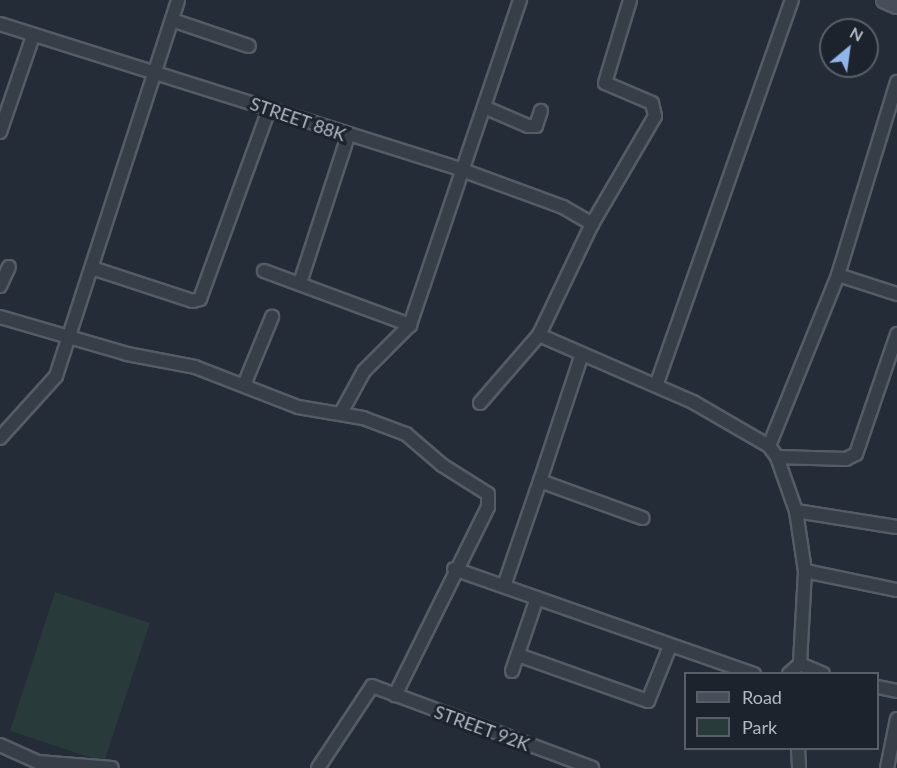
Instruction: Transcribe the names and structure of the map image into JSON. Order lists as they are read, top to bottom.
{
  "streets": {
    "street": ["STREET 88K", "STREET 92K"]
  },
  "legend": ["Road", "Park"],
  "north": "top right"
}
